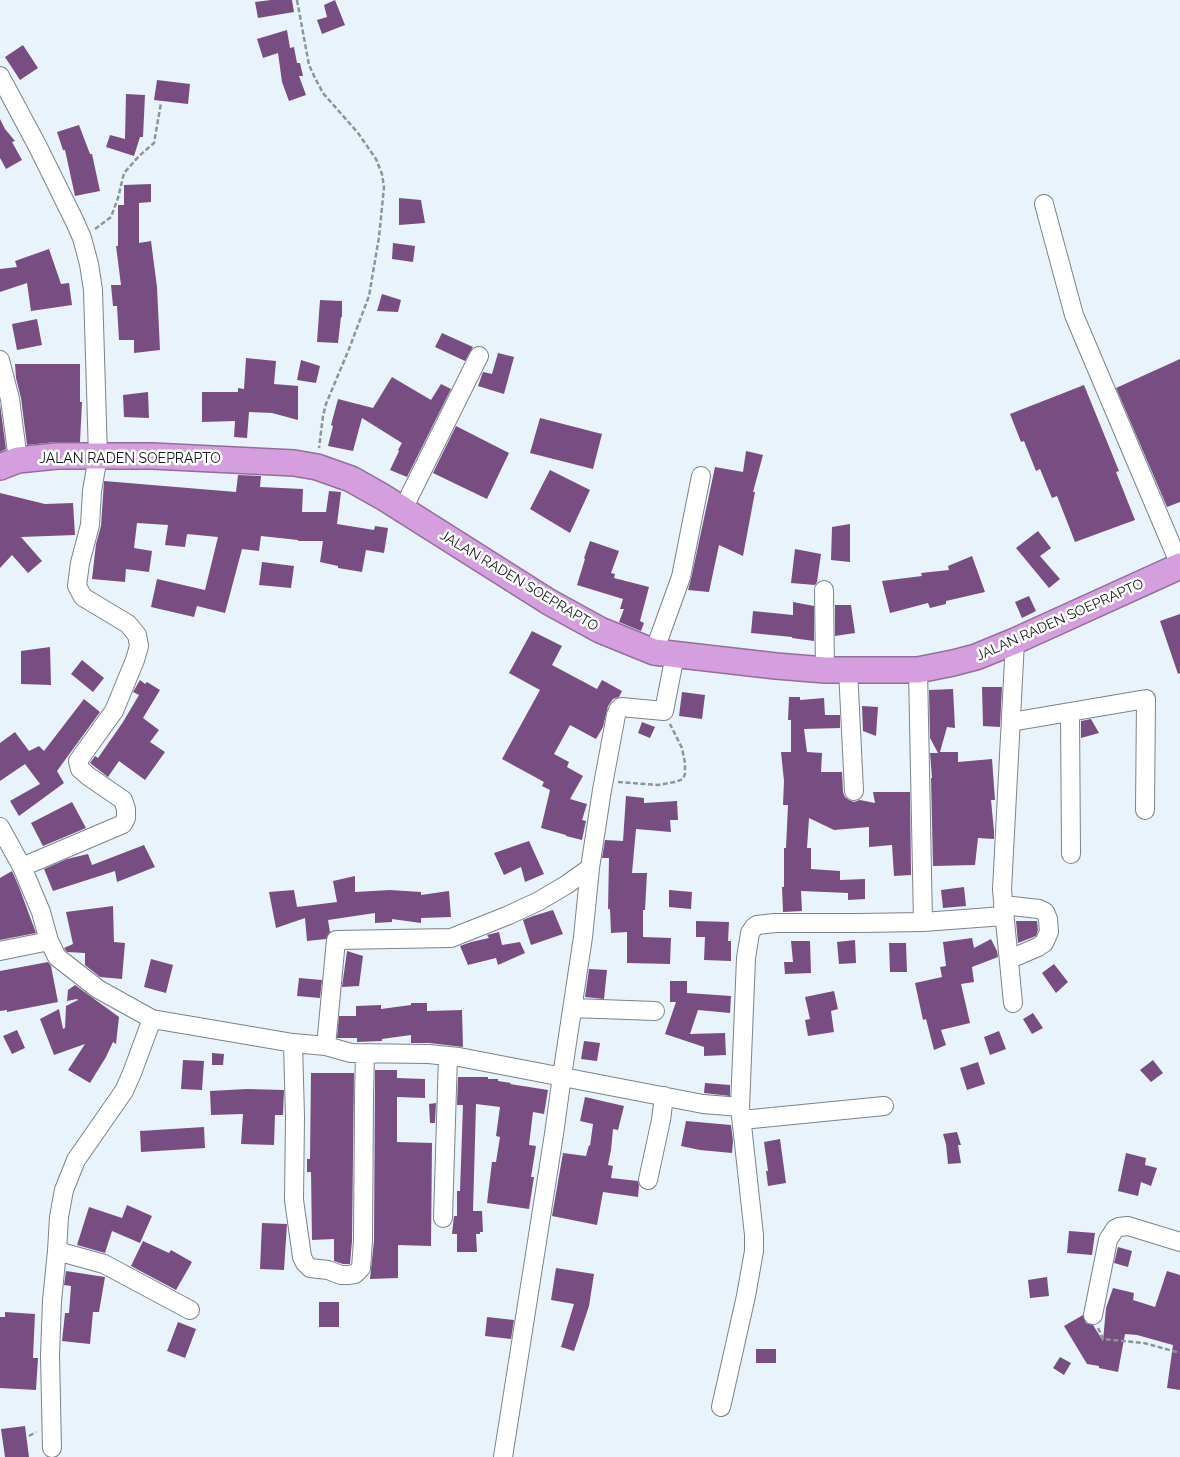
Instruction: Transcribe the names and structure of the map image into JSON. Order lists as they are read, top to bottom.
{
  "streets": {
    "highway": ["JALAN RADEN SOEPRAPTO"]
  }
}
